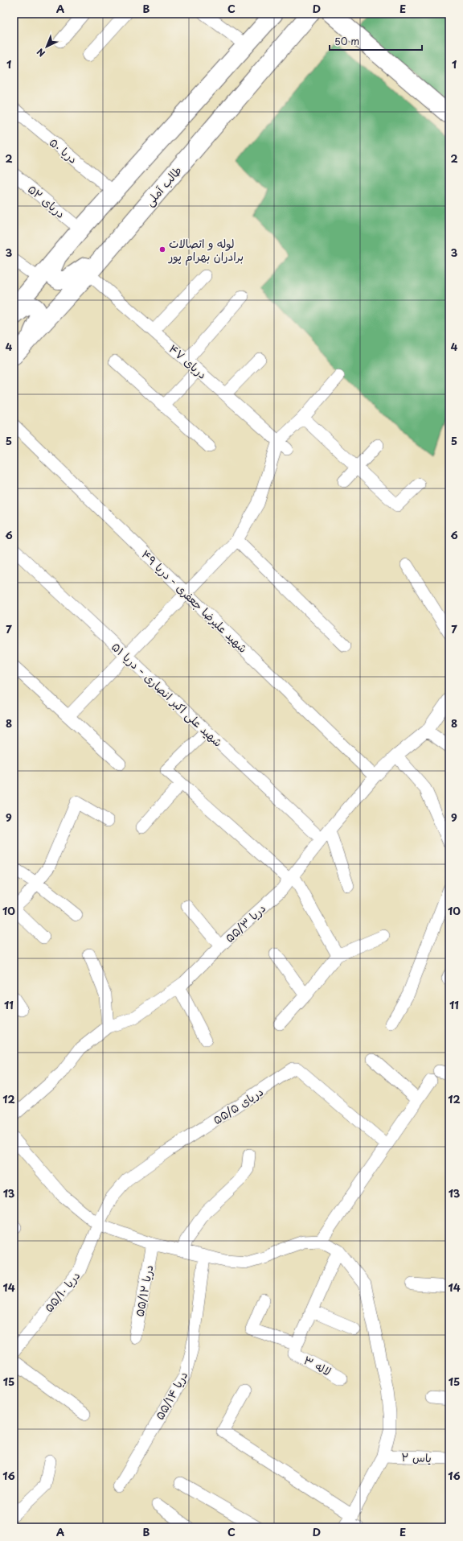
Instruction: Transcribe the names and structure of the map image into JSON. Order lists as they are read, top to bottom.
{
  "streets": {
    "main road": ["طالب آملی"],
    "street": [
      "دریا ۵۰",
      "دریای ۵۲",
      "دریای ۴۷",
      "شهید علیرضا جعفری - دریا ۴۹",
      "شهید علی اکبر انصاری - دریا ۵۱",
      "دریا ۵۵/۳",
      "دریای ۵۵/۵",
      "دریا ۵۵/۱۲",
      "دریا ۵۵/۱۰",
      "لاله ۳",
      "دریا ۵۵/۱۴",
      "یاس ۲"
    ]
  },
  "crossings": [
    ["طالب آملی", "دریای ۴۷"],
    ["شهید علیرضا جعفری - دریا ۴۹", "دریا ۵۵/۳"],
    ["شهید علی اکبر انصاری - دریا ۵۱", "دریا ۵۵/۳"],
    ["دریای ۵۵/۵", "دریا ۵۵/۱۰"]
  ],
  "places": ["لوله و اتصالات برادران بهرام پور"],
  "scale_bar": "50 m",
  "north": "bottom left",
  "grid": {
    "columns": [
      "A",
      "B",
      "C",
      "D",
      "E"
    ],
    "rows": [
      "1",
      "2",
      "3",
      "4",
      "5",
      "6",
      "7",
      "8",
      "9",
      "10",
      "11",
      "12",
      "13",
      "14",
      "15",
      "16"
    ]
  }
}
